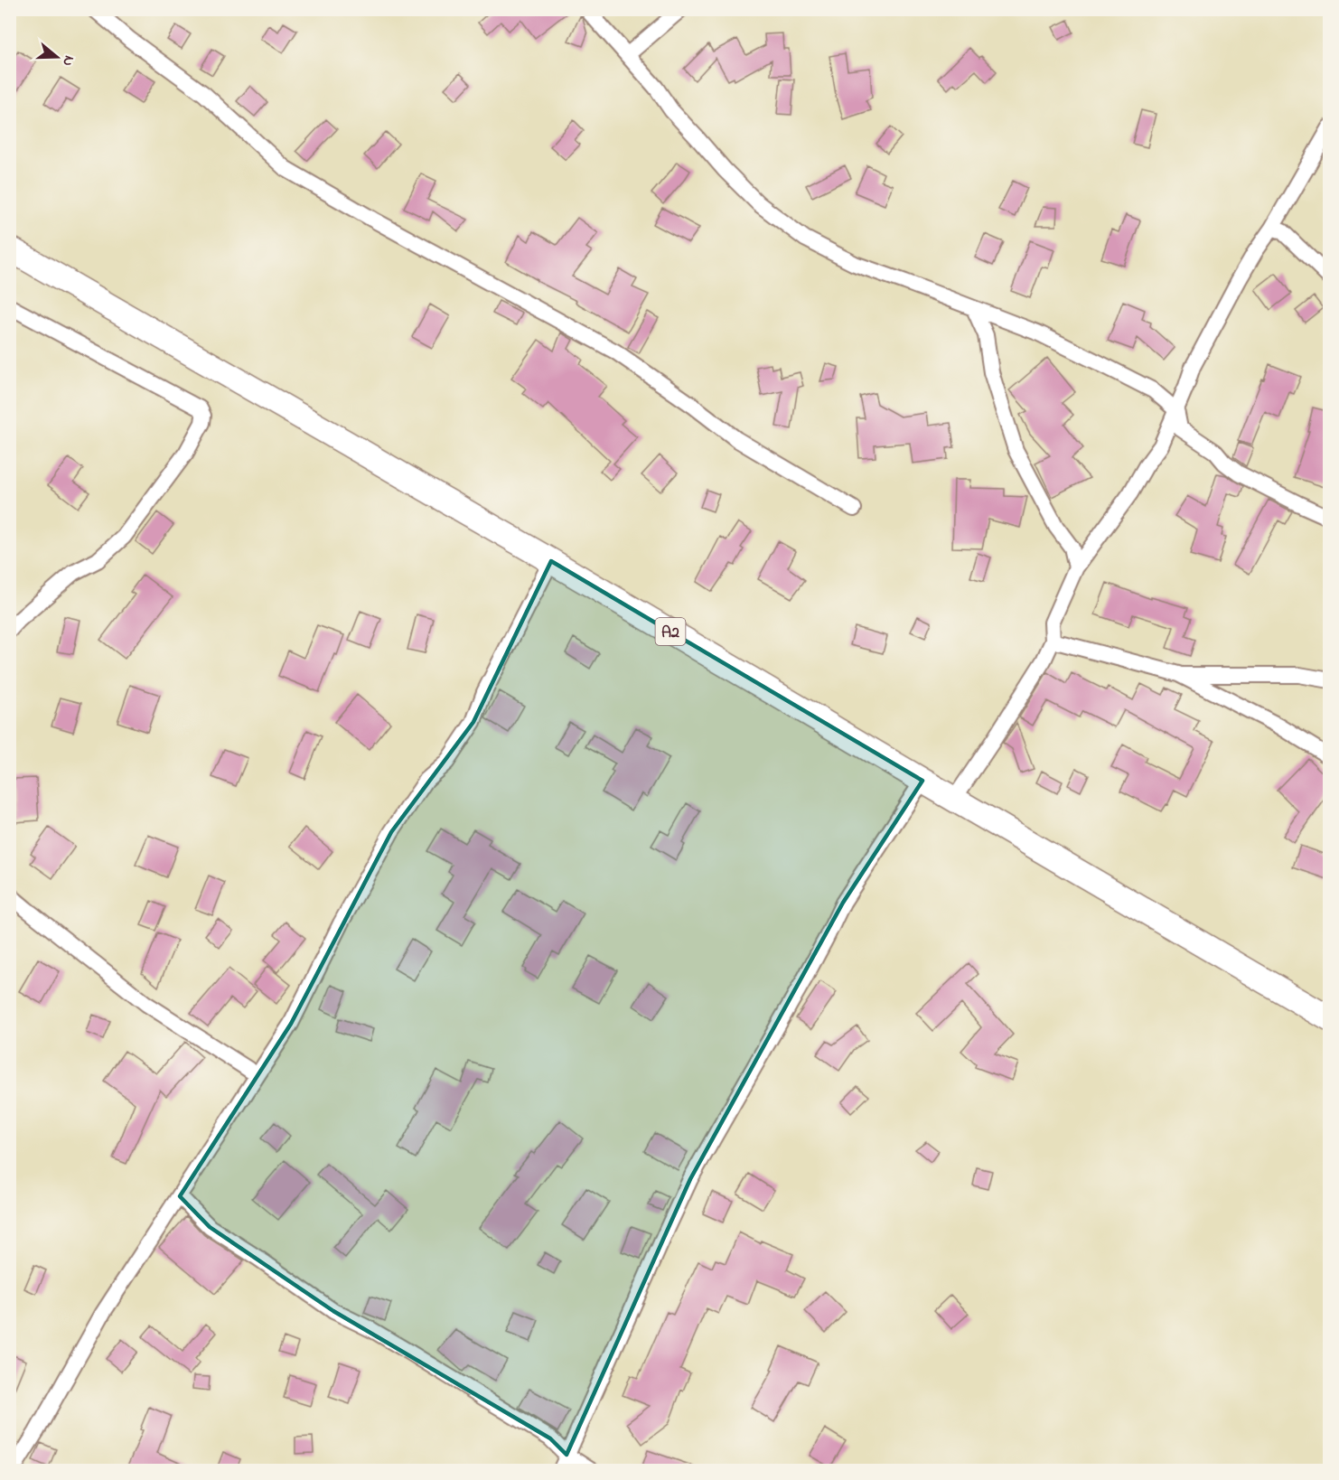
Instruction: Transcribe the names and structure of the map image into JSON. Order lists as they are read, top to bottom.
{
  "streets": {
    "highway": ["A2"]
  },
  "north": "right"
}
